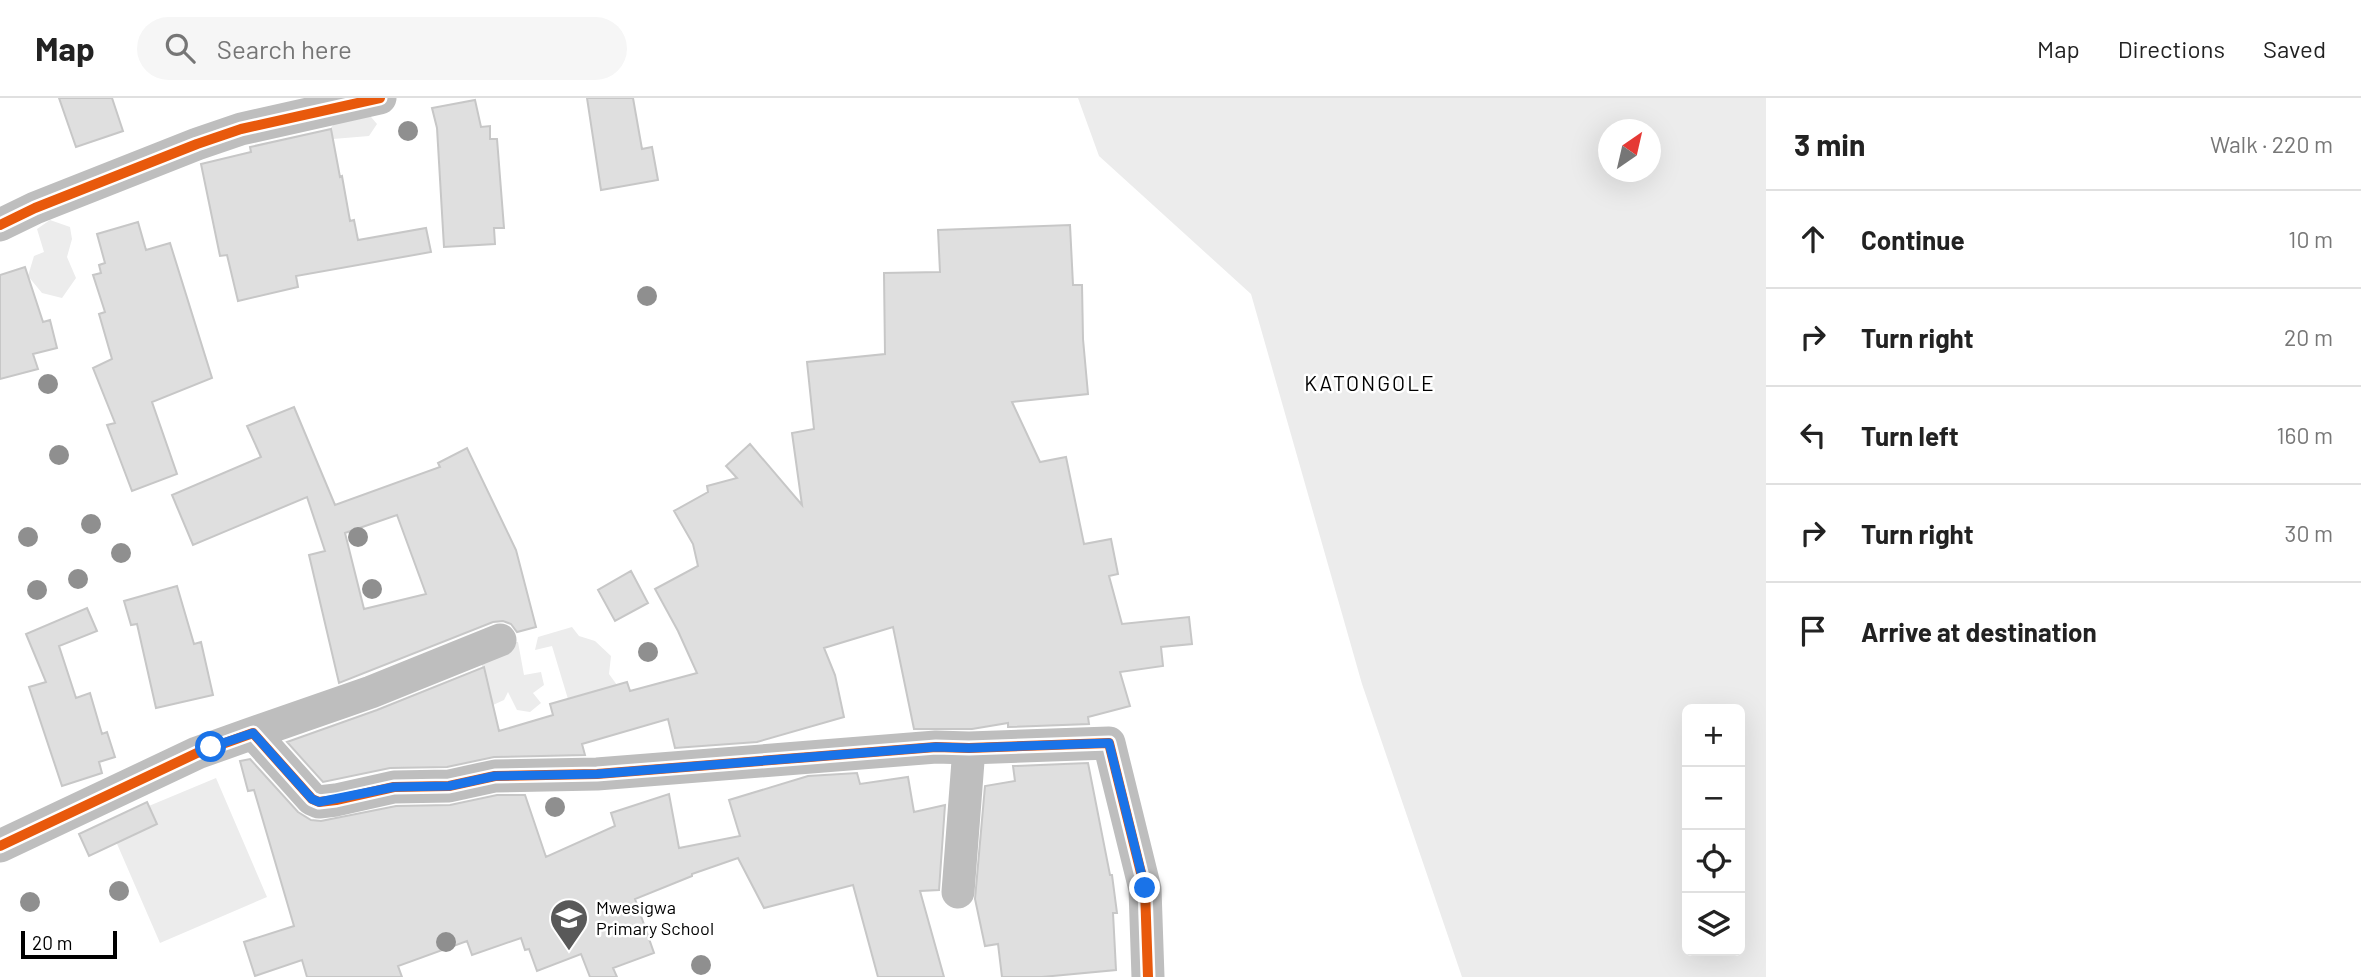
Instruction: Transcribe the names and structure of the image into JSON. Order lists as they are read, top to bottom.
{
  "districts": ["KATONGOLE"],
  "places": {
    "school or university": ["Mwesigwa Primary School"]
  },
  "scale_bar": "20 m",
  "north": "top right",
  "page": {
    "header": "Map",
    "search": "Search here",
    "nav": ["Map", "Directions", "Saved"],
    "heading": ["3 min", "Walk · 220 m"],
    "list": [
      ["Continue", "10 m"],
      ["Turn right", "20 m"],
      ["Turn left", "160 m"],
      ["Turn right", "30 m"],
      "Arrive at destination"
    ],
    "map_buttons": ["+", "−"],
    "scale": "20 m"
  }
}
